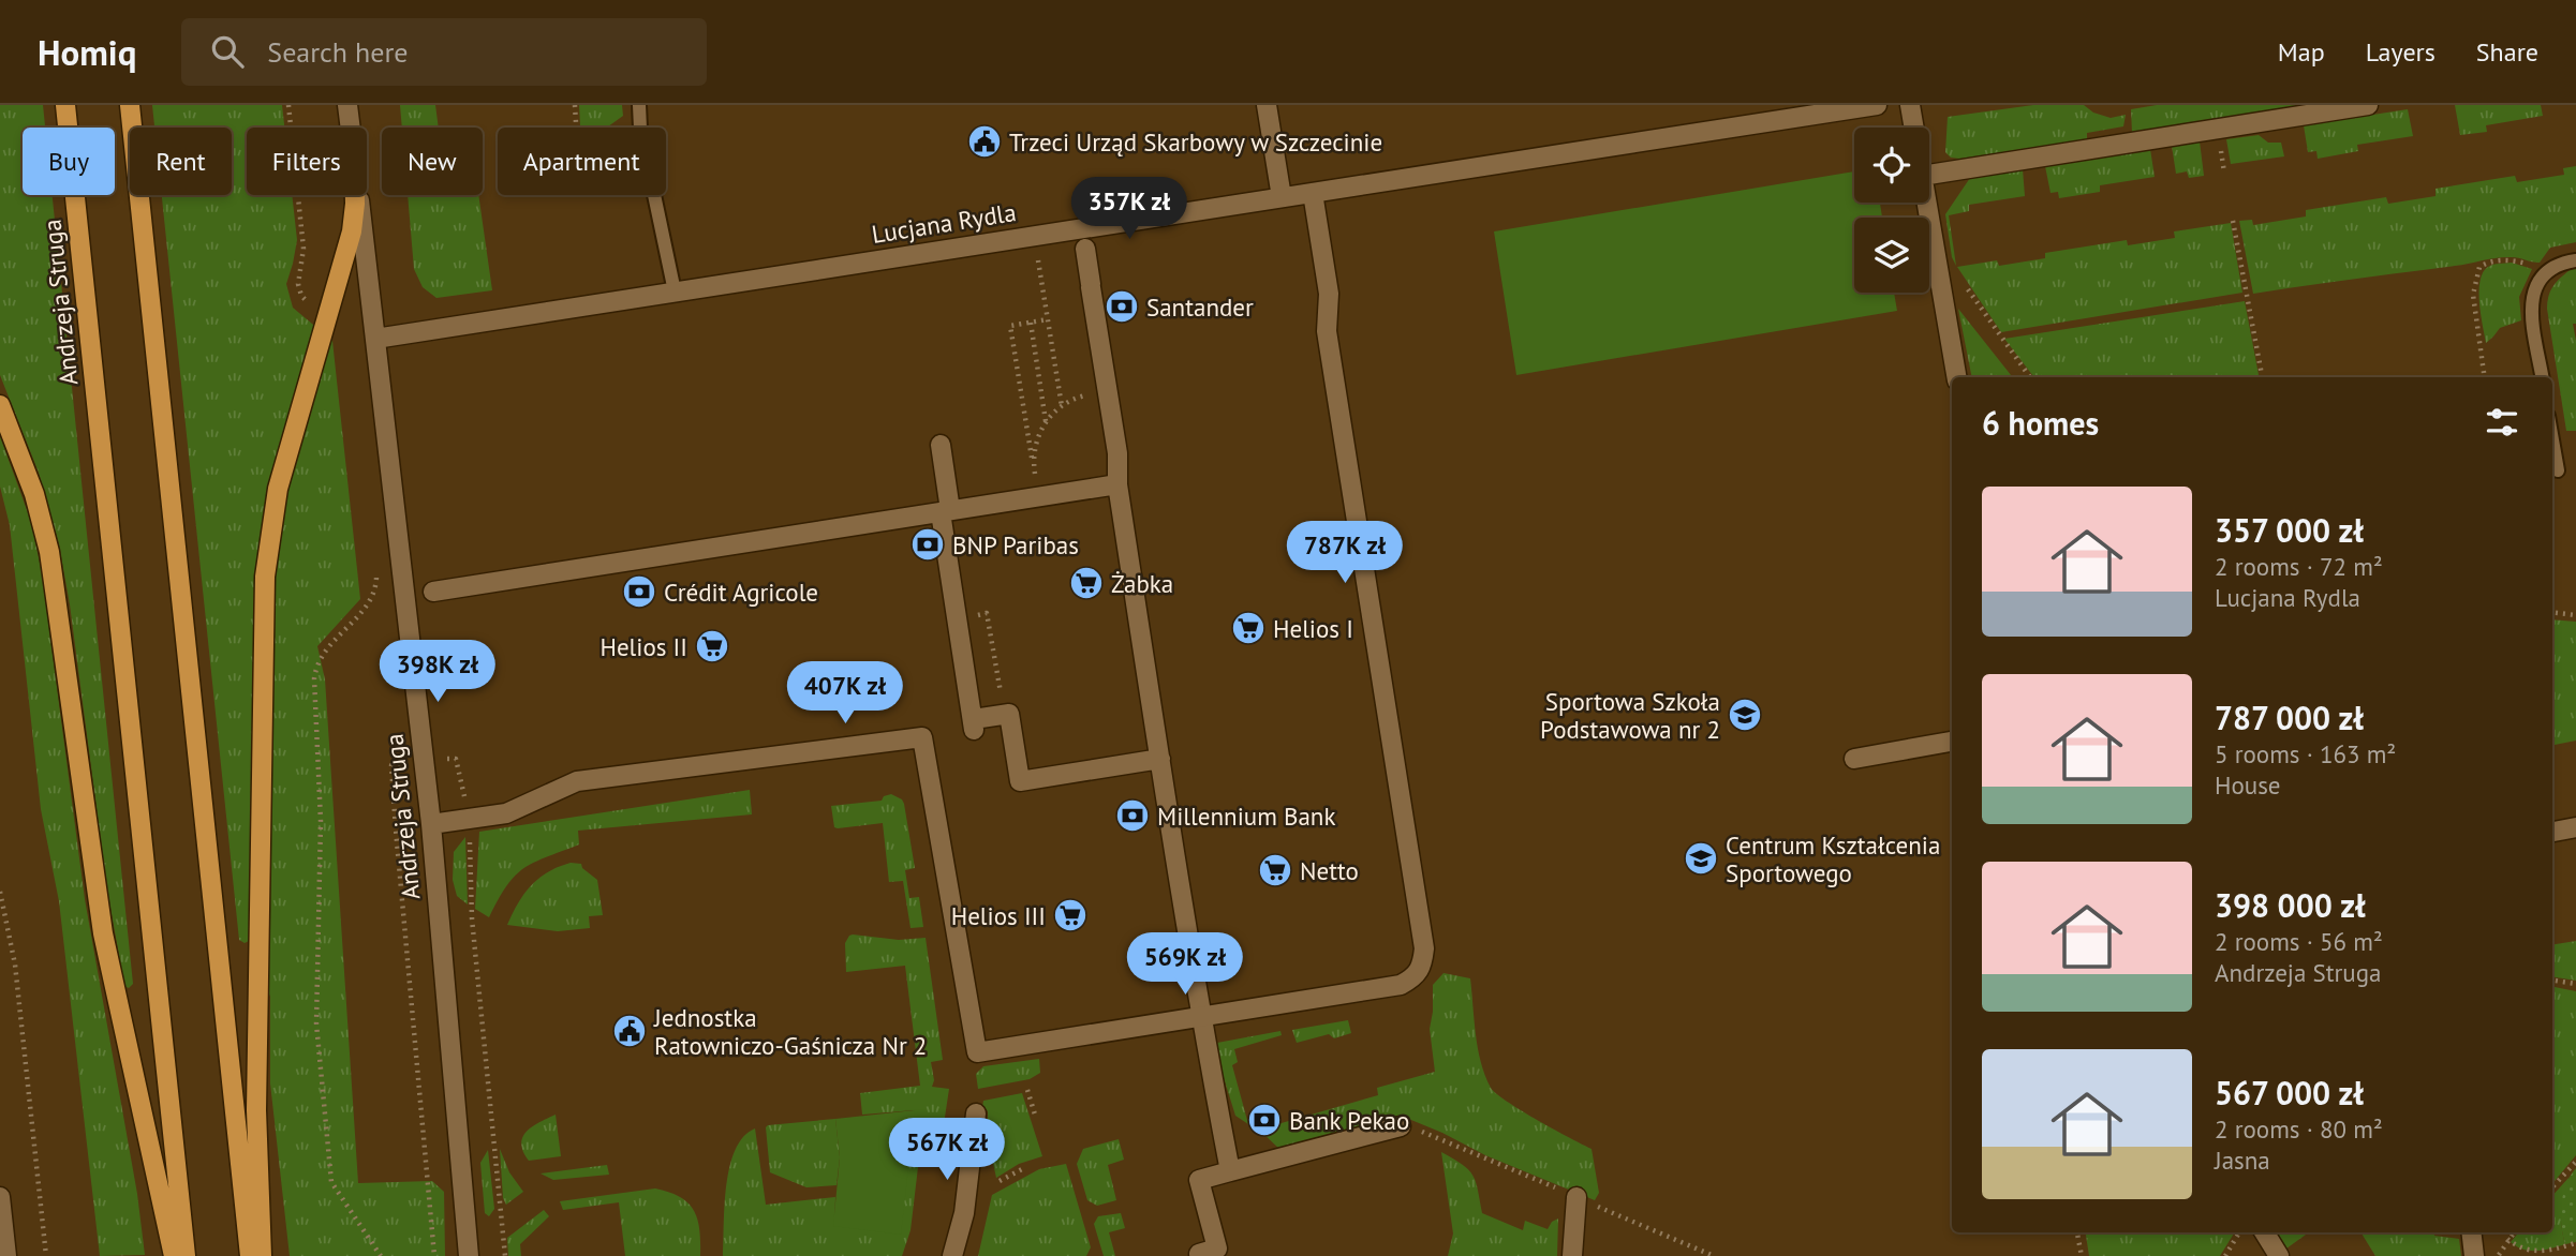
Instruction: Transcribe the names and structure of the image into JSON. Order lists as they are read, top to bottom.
{
  "streets": {
    "main road": ["Andrzeja Struga"],
    "street": ["Lucjana Rydla"]
  },
  "crossings": [
    ["Lucjana Rydla", "Andrzeja Struga"]
  ],
  "places": {
    "public building": ["Trzeci Urząd Skarbowy w Szczecinie", "Jednostka Ratowniczo-Gaśnicza Nr 2"],
    "bank": [
      "Santander",
      "BNP Paribas",
      "Crédit Agricole",
      "Millennium Bank",
      "Bank Pekao"
    ],
    "supermarket": [
      "Żabka",
      "Helios I",
      "Helios II",
      "Netto",
      "Helios III"
    ],
    "school or university": ["Sportowa Szkoła Podstawowa nr 2", "Centrum Kształcenia Sportowego"]
  },
  "page": {
    "header": "Homiq",
    "search": "Search here",
    "nav": ["Map", "Layers", "Share"],
    "chip": [
      "Buy",
      "Rent",
      "Filters",
      "New",
      "Apartment"
    ],
    "price": [
      "357K zł",
      "787K zł",
      "398K zł",
      "407K zł",
      "569K zł",
      "567K zł"
    ],
    "heading": "6 homes",
    "list": [
      {
        "name": "357 000 zł",
        "note": "2 rooms · 72 m² · Lucjana Rydla"
      },
      {
        "name": "787 000 zł",
        "note": "5 rooms · 163 m² · House"
      },
      {
        "name": "398 000 zł",
        "note": "2 rooms · 56 m² · Andrzeja Struga"
      },
      {
        "name": "567 000 zł",
        "note": "2 rooms · 80 m² · Jasna"
      }
    ]
  }
}
